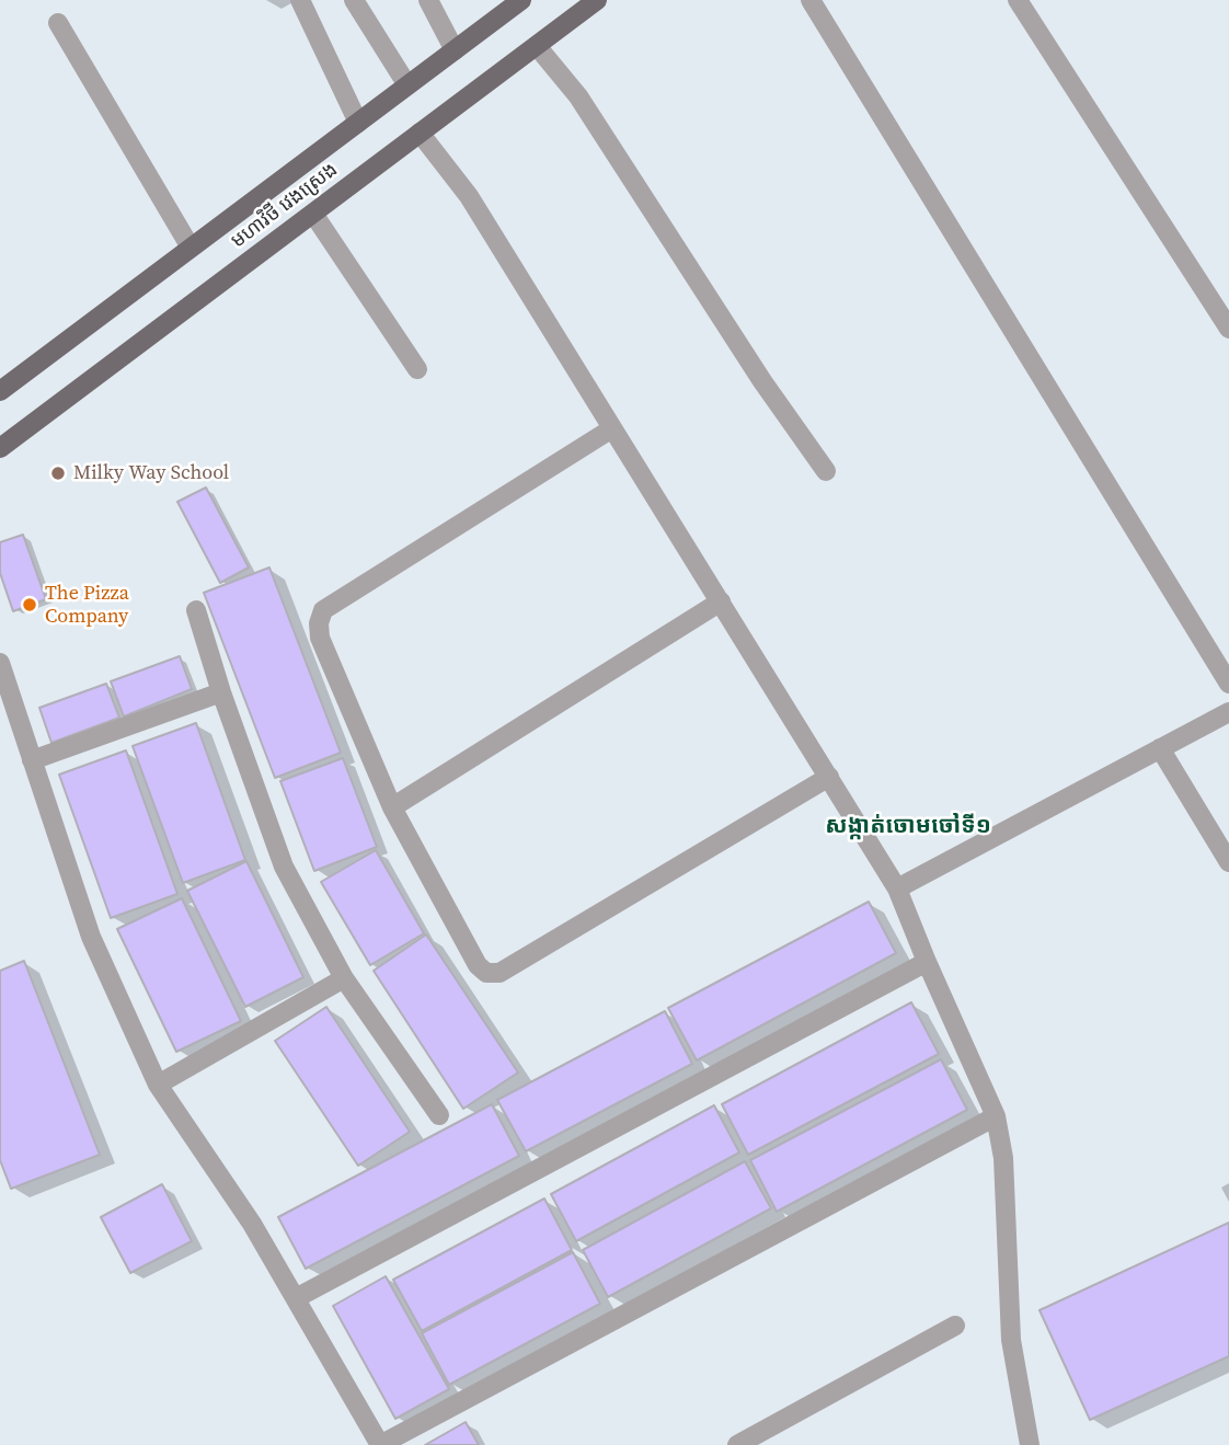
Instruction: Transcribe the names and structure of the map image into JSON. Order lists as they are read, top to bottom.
{
  "streets": {
    "main road": ["មហាវិថី វេងស្រេង"]
  },
  "districts": ["សង្កាត់ចោមចៅទី១"],
  "places": ["Milky Way School", "The Pizza Company"]
}
